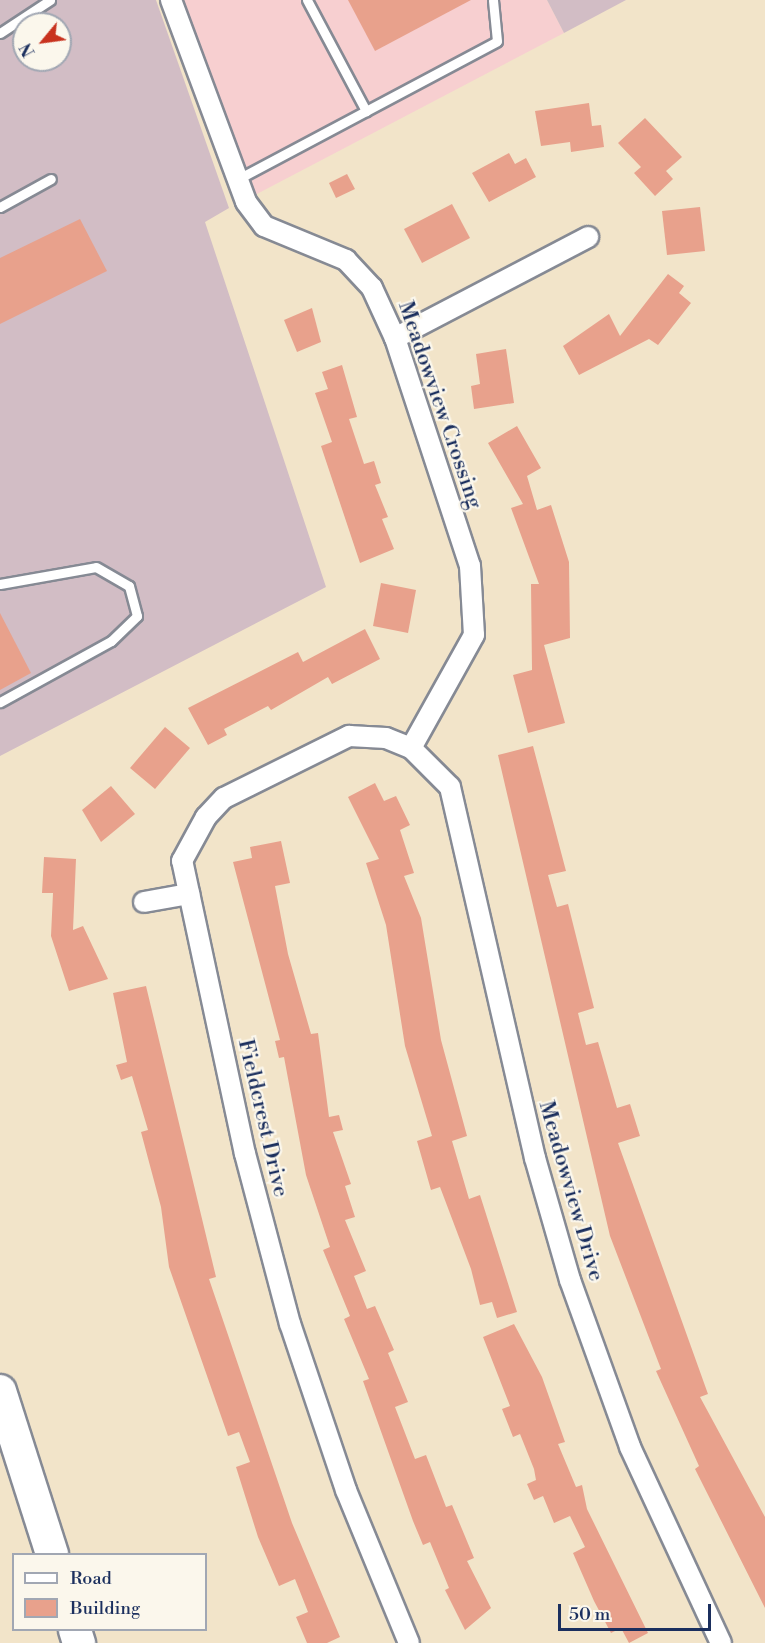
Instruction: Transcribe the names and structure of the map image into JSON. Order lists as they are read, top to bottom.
{
  "streets": {
    "street": ["Meadowview Crossing", "Fieldcrest Drive", "Meadowview Drive"]
  },
  "crossings": [
    ["Meadowview Crossing", "Fieldcrest Drive"],
    ["Meadowview Crossing", "Meadowview Drive"],
    ["Fieldcrest Drive", "Meadowview Drive"]
  ],
  "legend": ["Road", "Building"],
  "scale_bar": "50 m",
  "north": "bottom left"
}
